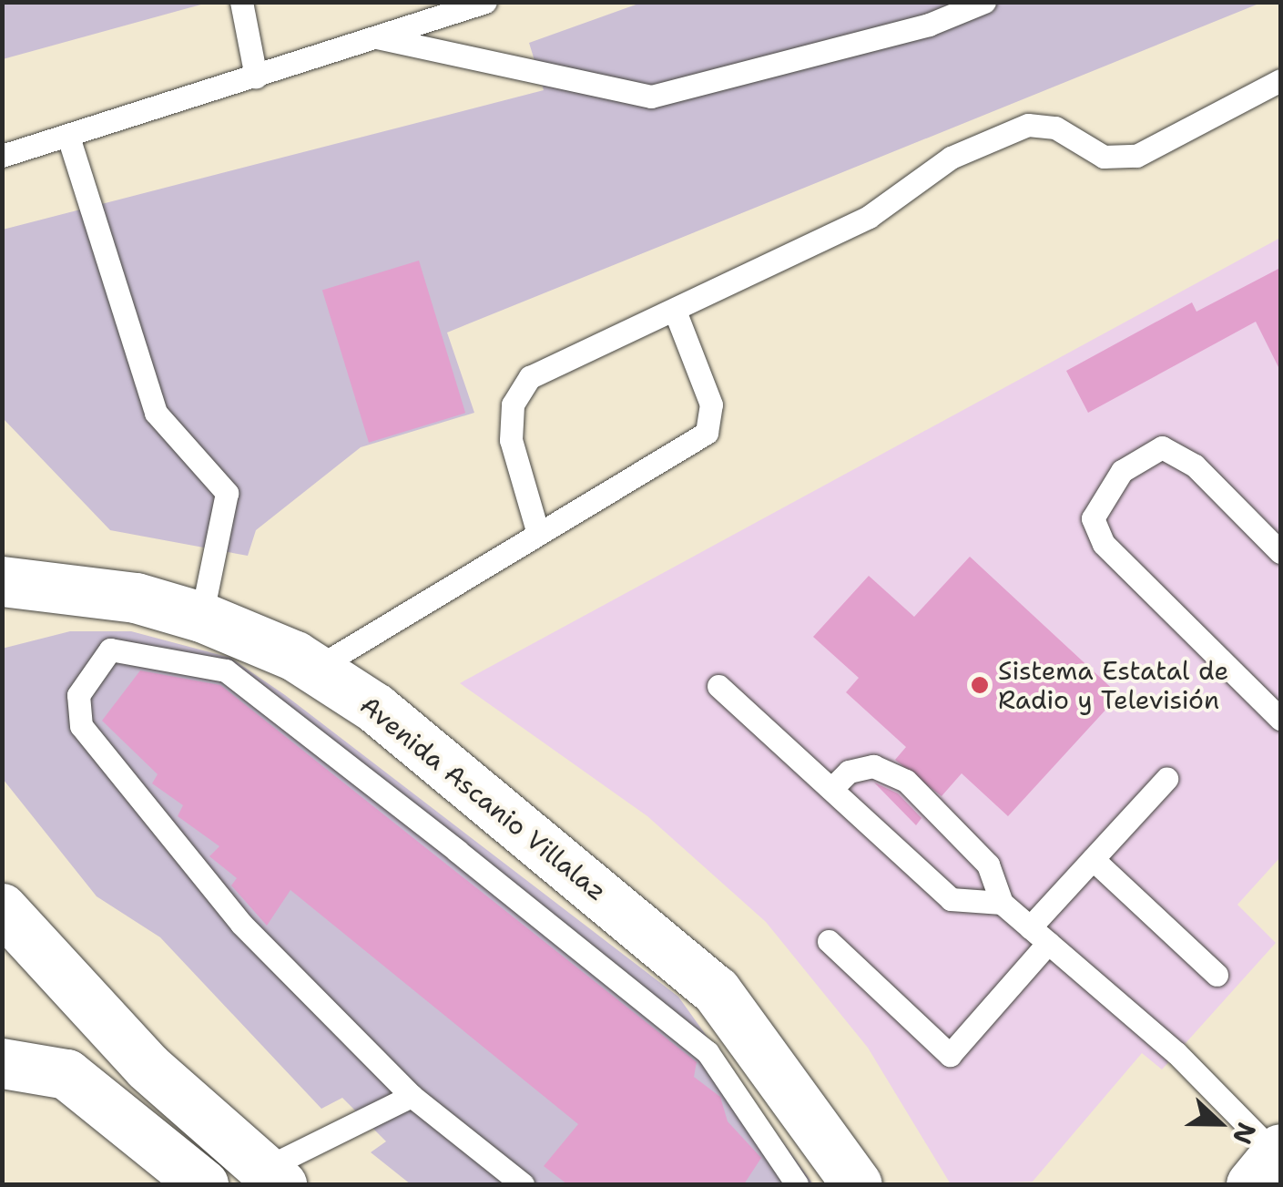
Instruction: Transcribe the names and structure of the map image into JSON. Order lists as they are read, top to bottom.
{
  "streets": {
    "main road": ["Avenida Ascanio Villalaz"]
  },
  "places": ["Sistema Estatal de Radio y Televisión"],
  "north": "right"
}
